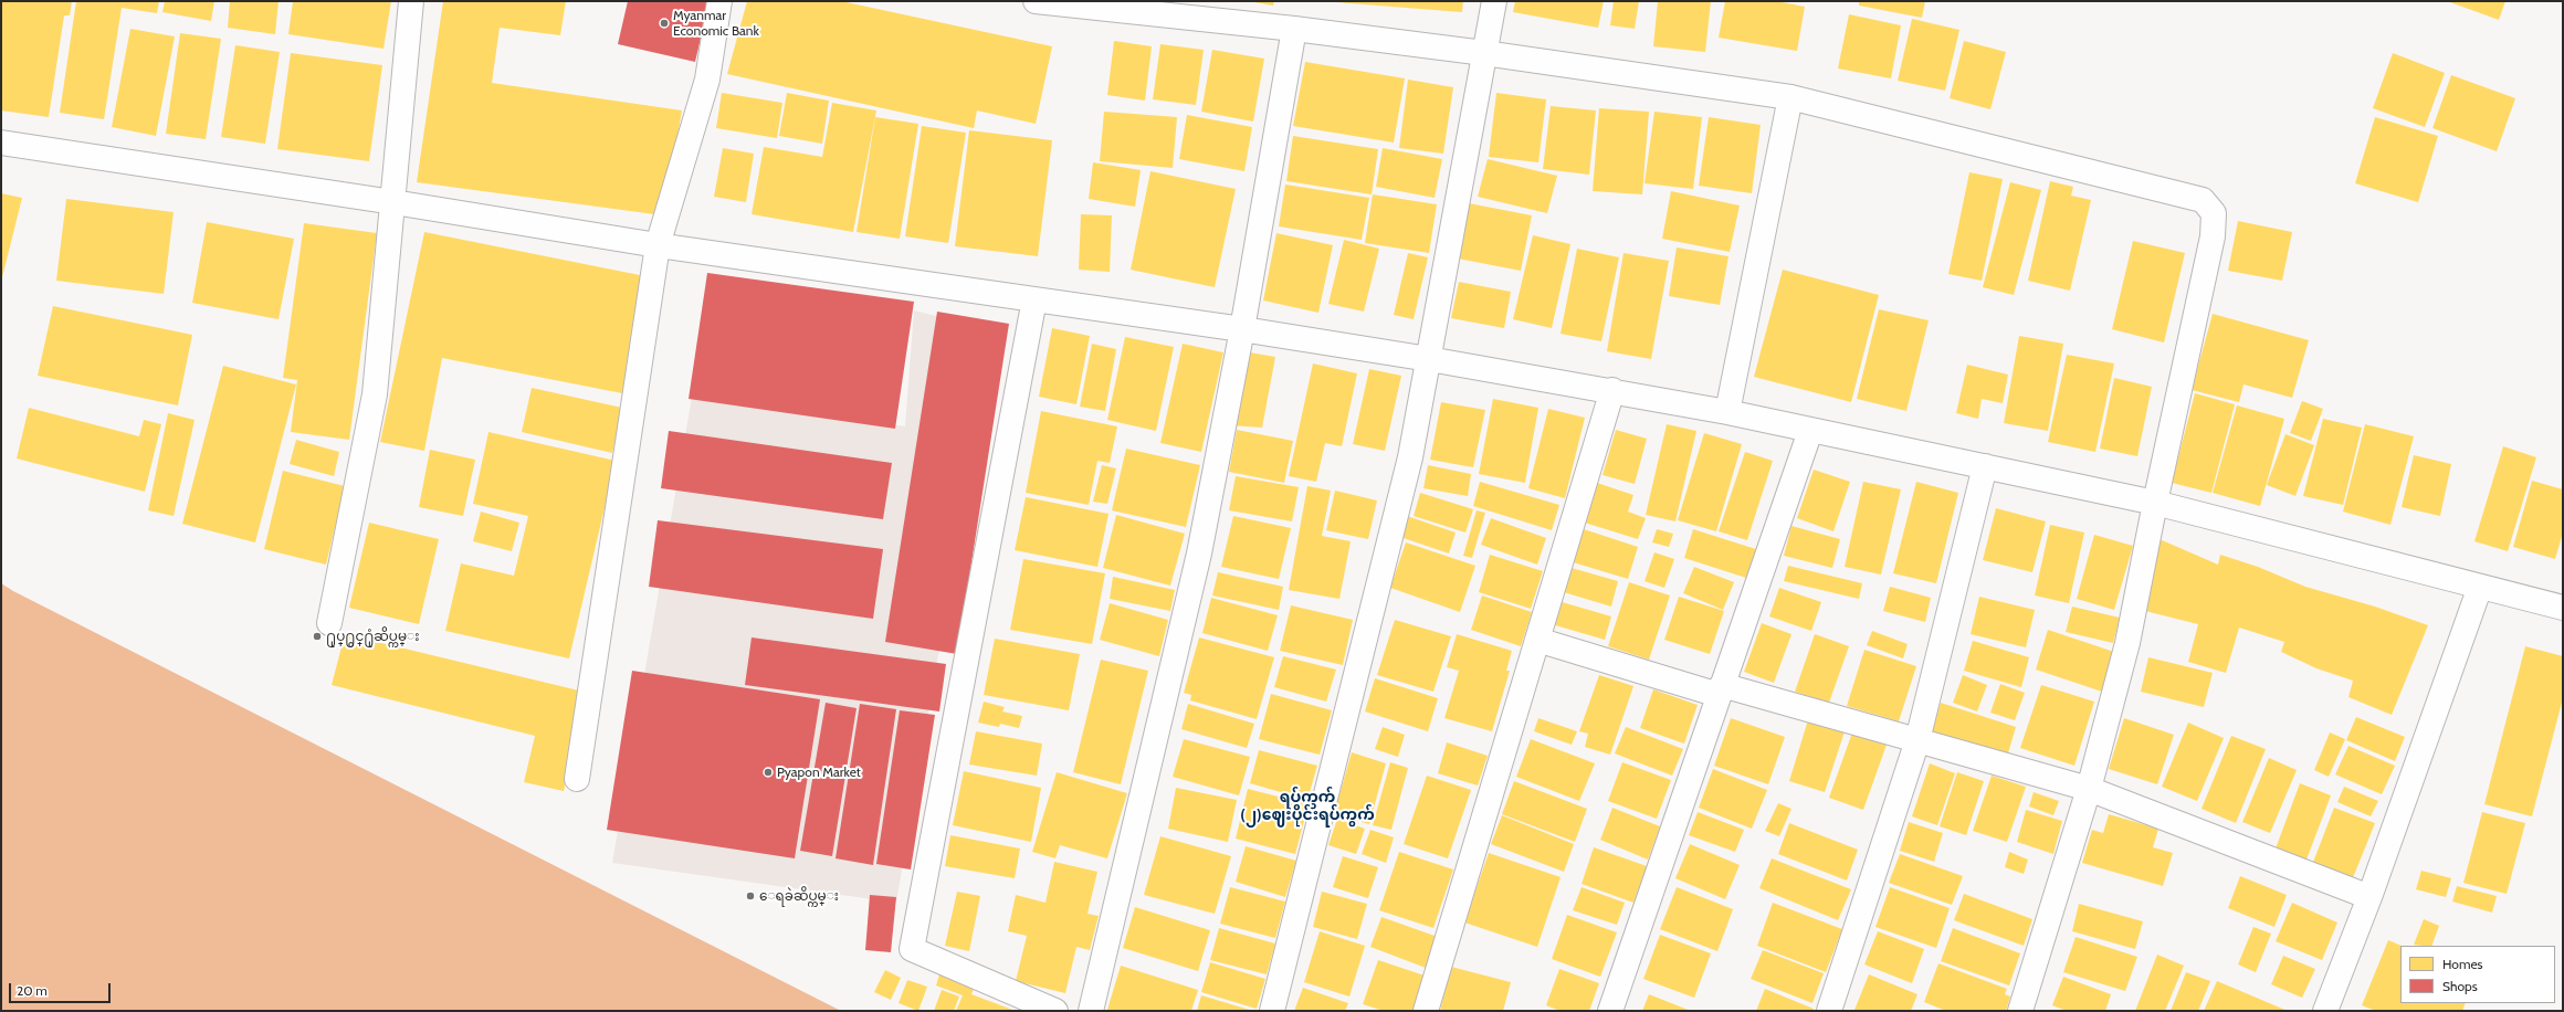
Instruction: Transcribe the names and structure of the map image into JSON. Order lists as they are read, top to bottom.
{
  "districts": ["ရပ်ကွက် (၂)ဈေးပိုင်းရပ်ကွက်"],
  "places": [
    "Myanmar Economic Bank",
    "႐ုပ္႐ွင္႐ုံဆိပ္ကမ္း",
    "Pyapon Market",
    "ေရခဲဆိပ္ကမ္း"
  ],
  "legend": ["Homes", "Shops"],
  "scale_bar": "20 m"
}
